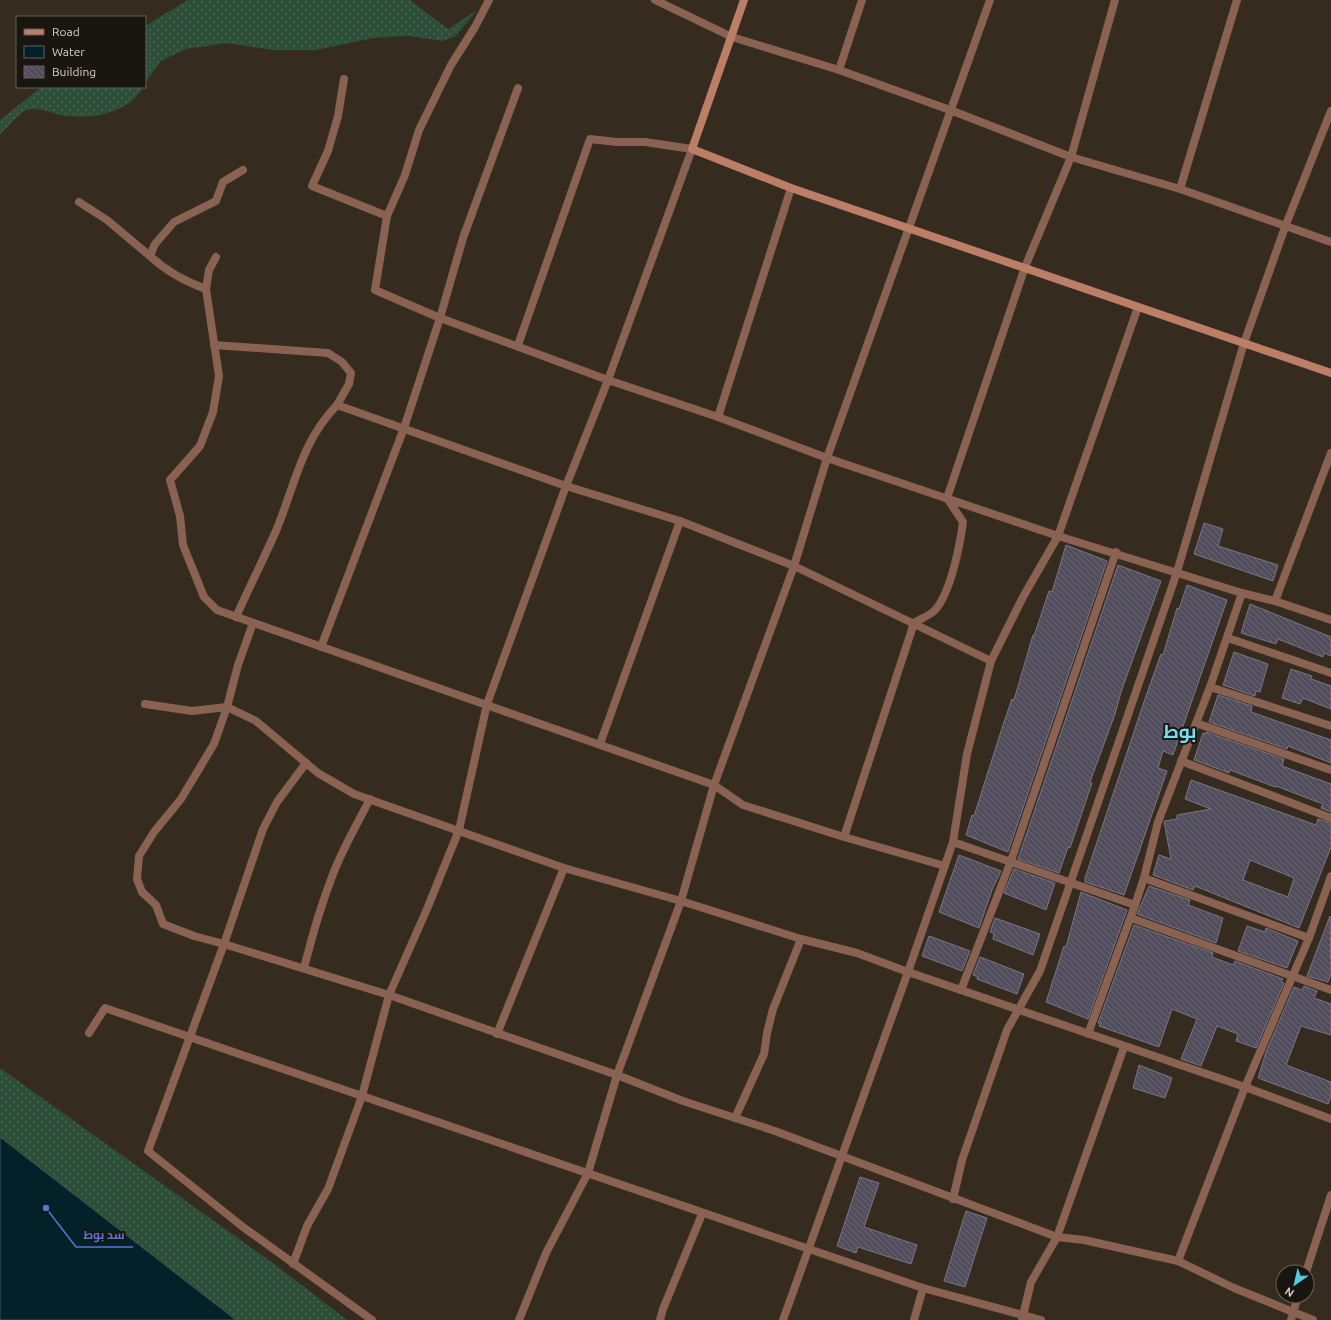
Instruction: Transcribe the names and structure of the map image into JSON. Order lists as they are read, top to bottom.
{
  "districts": ["بوط"],
  "places": ["سد بوط"],
  "legend": ["Road", "Water", "Building"],
  "north": "bottom left"
}
